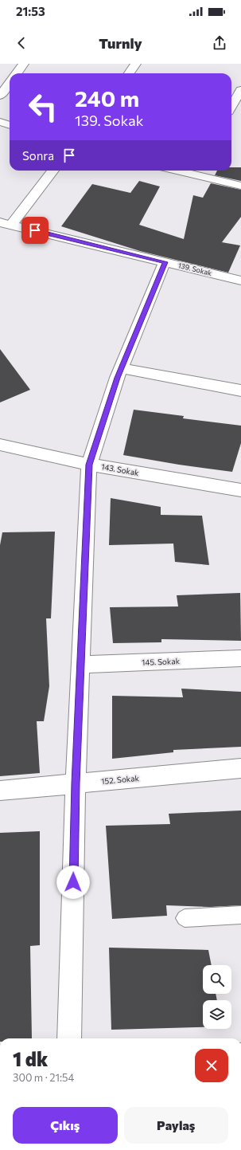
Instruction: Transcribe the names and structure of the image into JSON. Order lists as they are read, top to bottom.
{
  "streets": {
    "street": [
      "139. Sokak",
      "143. Sokak",
      "145. Sokak",
      "152. Sokak"
    ]
  },
  "page": {
    "status": "21:53",
    "header": "Turnly",
    "turn": ["240 m", "139. Sokak"],
    "then": "Sonra",
    "heading": ["1 dk", "300 m · 21:54"],
    "buttons": ["Çıkış", "Paylaş"]
  }
}
